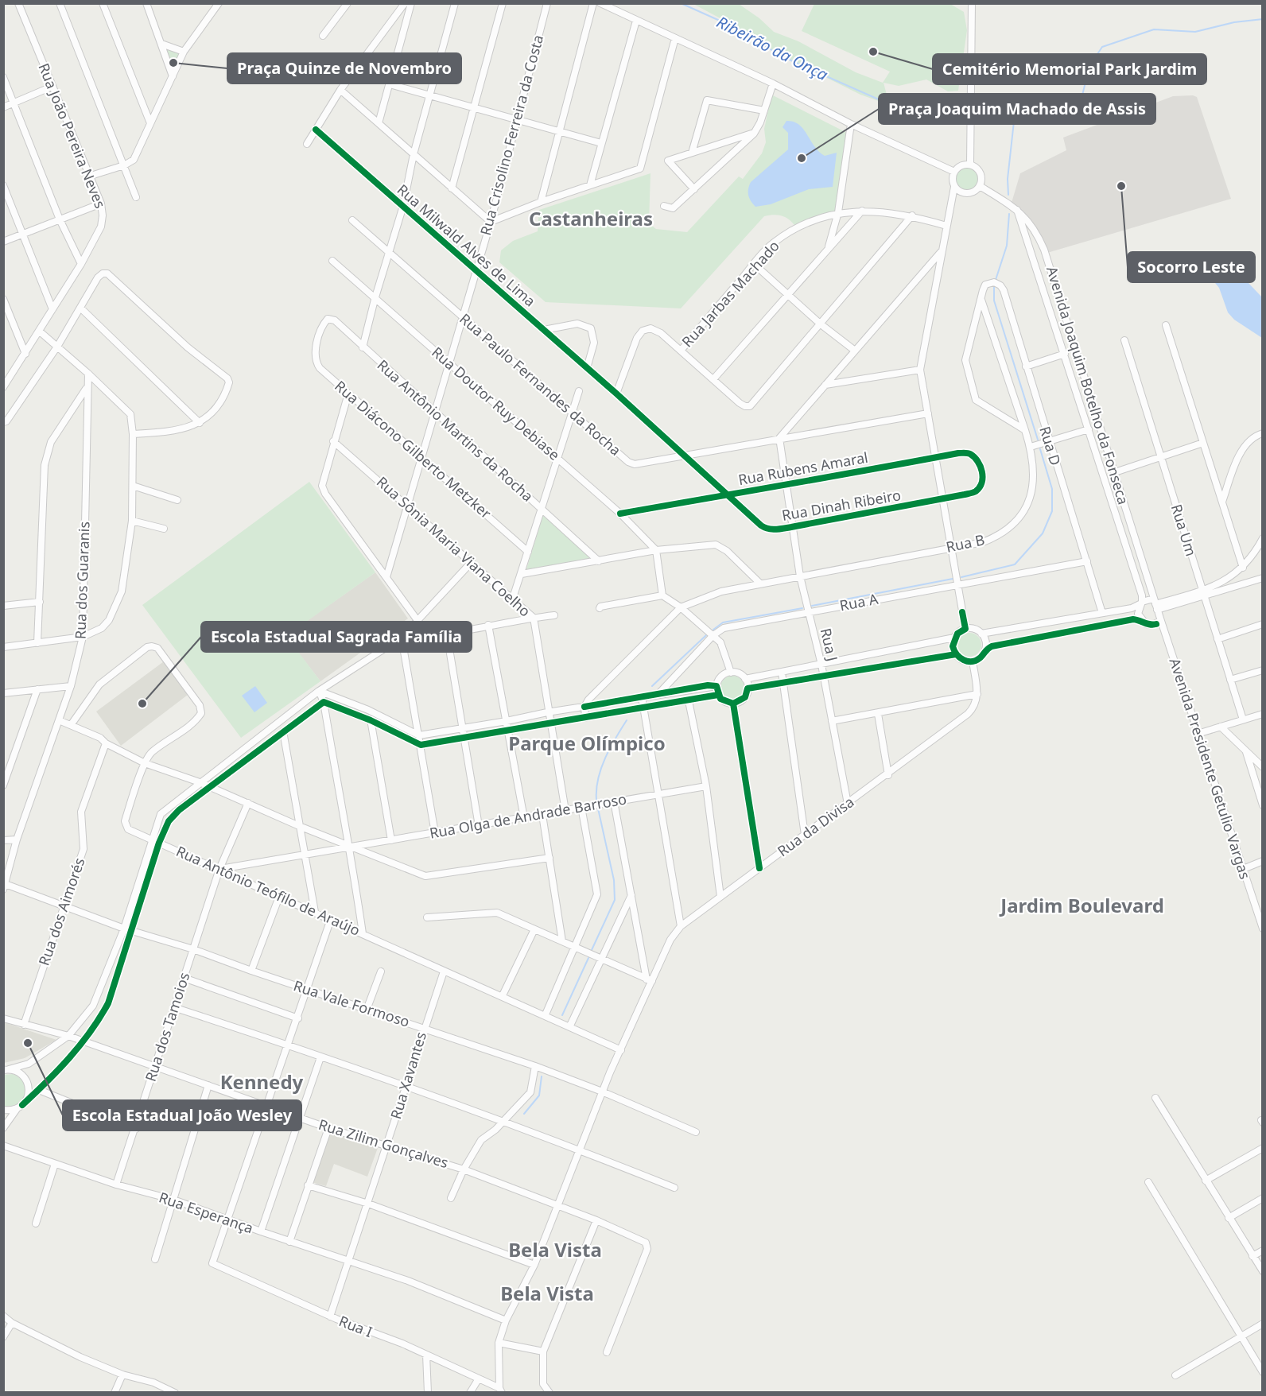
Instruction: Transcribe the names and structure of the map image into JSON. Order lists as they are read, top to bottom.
{
  "streets": {
    "street": [
      "Rua Crisolino Ferreira da Costa",
      "Rua João Pereira Neves",
      "Rua Milwald Alves de Lima",
      "Rua Jarbas Machado",
      "Rua Paulo Fernandes da Rocha",
      "Avenida Joaquim Botelho da Fonseca",
      "Rua Doutor Ruy Debiase",
      "Rua Antônio Martins da Rocha",
      "Rua D",
      "Rua Diácono Gilberto Metzker",
      "Rua Rubens Amaral",
      "Rua Dinah Ribeiro",
      "Rua Um",
      "Rua B",
      "Rua Sônia Maria Viana Coelho",
      "Rua dos Guaranis",
      "Rua A",
      "Rua J",
      "Avenida Presidente Getulio Vargas",
      "Rua Olga de Andrade Barroso",
      "Rua da Divisa",
      "Rua Antônio Teófilo de Araújo",
      "Rua dos Aimorés",
      "Rua Vale Formoso",
      "Rua dos Tamoios",
      "Rua Xavantes",
      "Rua Zilim Gonçalves",
      "Rua Esperança",
      "Rua I"
    ]
  },
  "crossings": [
    ["Rua Crisolino Ferreira da Costa", "Rua Milwald Alves de Lima"],
    ["Rua Crisolino Ferreira da Costa", "Rua Paulo Fernandes da Rocha"],
    ["Rua Crisolino Ferreira da Costa", "Rua Doutor Ruy Debiase"],
    ["Rua Crisolino Ferreira da Costa", "Rua Antônio Martins da Rocha"],
    ["Rua Milwald Alves de Lima", "Rua Dinah Ribeiro"],
    ["Rua Paulo Fernandes da Rocha", "Rua Dinah Ribeiro"],
    ["Rua Paulo Fernandes da Rocha", "Rua J"],
    ["Avenida Joaquim Botelho da Fonseca", "Avenida Presidente Getulio Vargas"],
    ["Rua Doutor Ruy Debiase", "Rua Rubens Amaral"],
    ["Rua Antônio Martins da Rocha", "Rua Diácono Gilberto Metzker"],
    ["Rua D", "Rua B"],
    ["Rua D", "Rua A"],
    ["Rua Rubens Amaral", "Rua Dinah Ribeiro"],
    ["Rua Rubens Amaral", "Rua J"],
    ["Rua Dinah Ribeiro", "Rua J"],
    ["Rua B", "Rua J"],
    ["Rua Sônia Maria Viana Coelho", "Rua Olga de Andrade Barroso"],
    ["Rua dos Guaranis", "Rua Vale Formoso"],
    ["Rua A", "Rua J"],
    ["Rua J", "Rua da Divisa"],
    ["Rua Olga de Andrade Barroso", "Rua Antônio Teófilo de Araújo"],
    ["Rua Olga de Andrade Barroso", "Rua dos Tamoios"],
    ["Rua da Divisa", "Rua Antônio Teófilo de Araújo"],
    ["Rua da Divisa", "Rua Vale Formoso"],
    ["Rua da Divisa", "Rua Zilim Gonçalves"],
    ["Rua da Divisa", "Rua Esperança"],
    ["Rua da Divisa", "Rua I"],
    ["Rua Antônio Teófilo de Araújo", "Rua dos Tamoios"],
    ["Rua Antônio Teófilo de Araújo", "Rua Xavantes"],
    ["Rua dos Aimorés", "Rua Vale Formoso"],
    ["Rua dos Aimorés", "Rua Zilim Gonçalves"],
    ["Rua Vale Formoso", "Rua dos Tamoios"],
    ["Rua Vale Formoso", "Rua Xavantes"],
    ["Rua dos Tamoios", "Rua Zilim Gonçalves"],
    ["Rua dos Tamoios", "Rua Esperança"],
    ["Rua Xavantes", "Rua Zilim Gonçalves"],
    ["Rua Xavantes", "Rua Esperança"],
    ["Rua Xavantes", "Rua I"],
    ["Rua Esperança", "Rua I"]
  ],
  "districts": [
    "Castanheiras",
    "Parque Olímpico",
    "Jardim Boulevard",
    "Kennedy",
    "Bela Vista",
    "Bela Vista"
  ],
  "water": ["Ribeirão da Onça"],
  "places": [
    "Cemitério Memorial Park Jardim",
    "Praça Quinze de Novembro",
    "Praça Joaquim Machado de Assis",
    "Socorro Leste",
    "Escola Estadual Sagrada Família",
    "Escola Estadual João Wesley"
  ]
}
